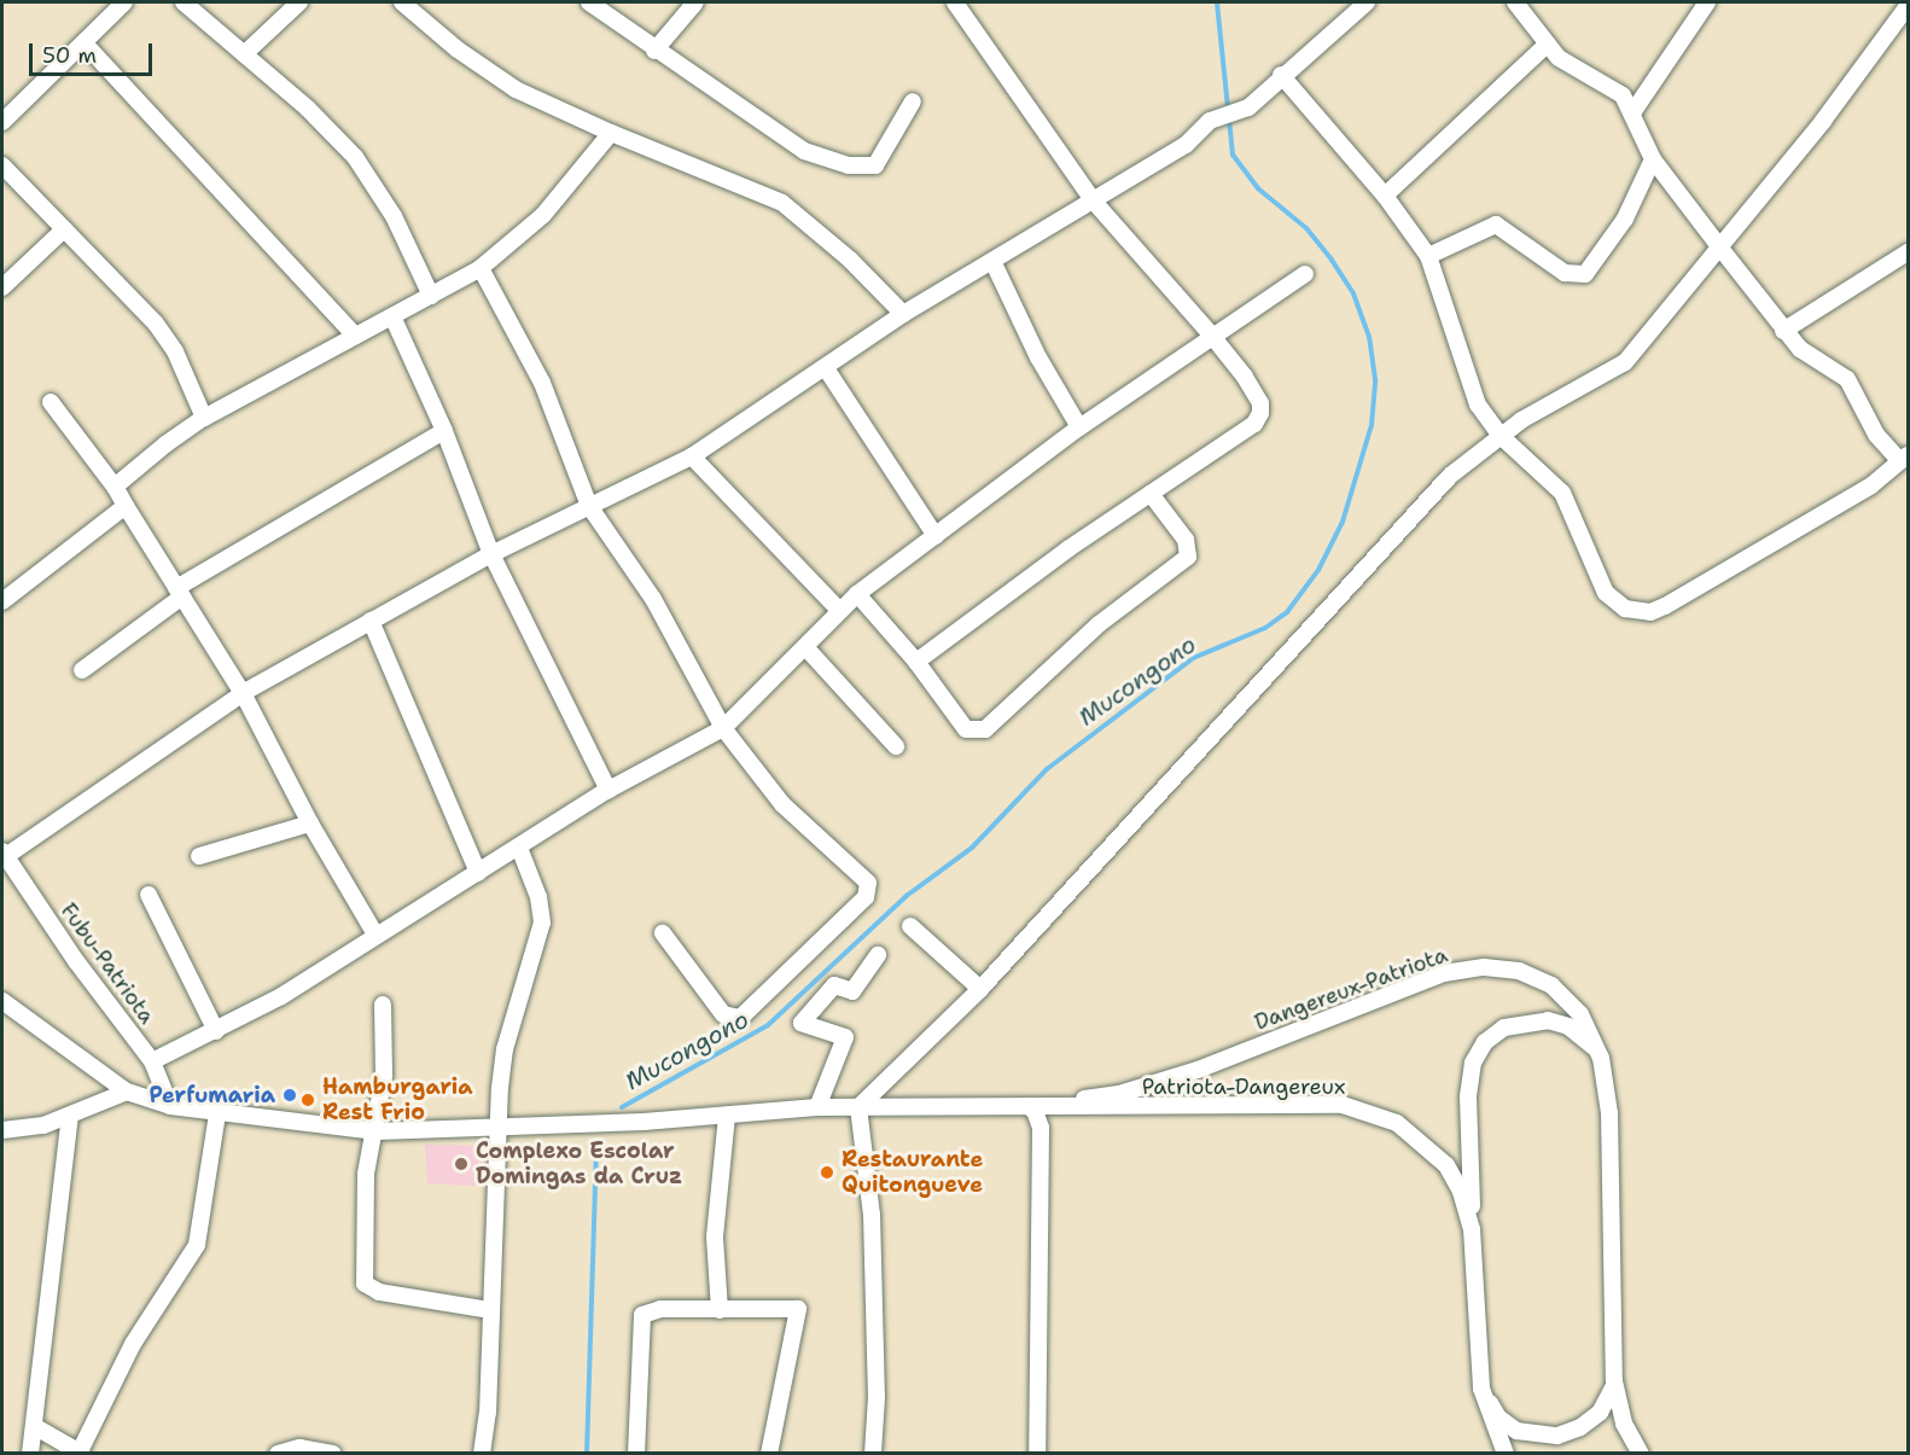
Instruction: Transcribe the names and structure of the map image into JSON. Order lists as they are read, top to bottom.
{
  "streets": {
    "street": ["Fubu-Patriota", "Dangereux-Patriota", "Patriota-Dangereux"]
  },
  "crossings": [
    ["Dangereux-Patriota", "Patriota-Dangereux"]
  ],
  "water": ["Mucongono"],
  "places": [
    "Perfumaria",
    "Hamburgaria Rest Frio",
    "Complexo Escolar Domingas da Cruz",
    "Restaurante Quitongueve"
  ],
  "scale_bar": "50 m"
}
